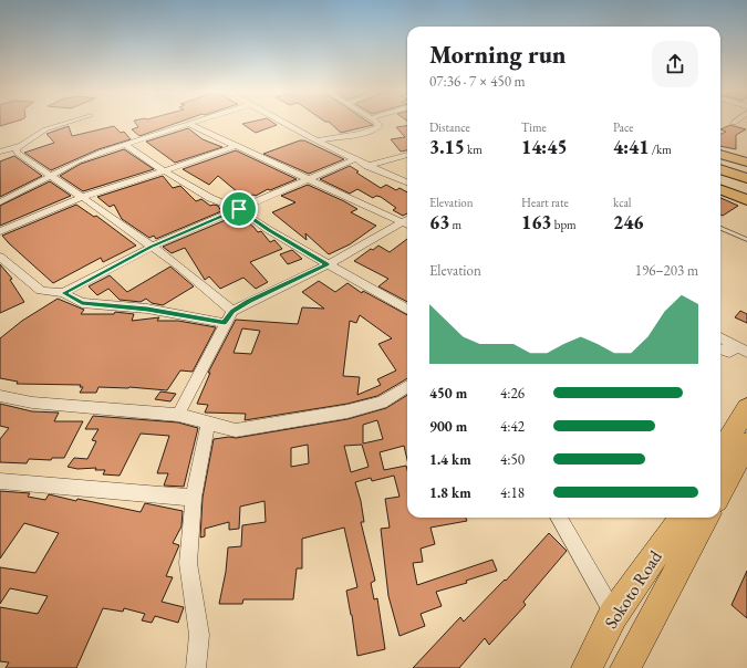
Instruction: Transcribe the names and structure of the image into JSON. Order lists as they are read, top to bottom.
{
  "streets": {
    "main road": ["Sokoto Road"]
  },
  "page": {
    "heading": ["Morning run", "07:36 · 7 × 450 m"],
    "stats": [
      ["Distance", "3.15 km"],
      ["Time", "14:45"],
      ["Pace", "4:41 /km"],
      ["Elevation", "63 m"],
      ["Heart rate", "163 bpm"],
      ["kcal", "246"]
    ],
    "chart": ["Elevation", "196–203 m"],
    "list": [
      {
        "name": "450 m",
        "note": "4:26"
      },
      {
        "name": "900 m",
        "note": "4:42"
      },
      {
        "name": "1.4 km",
        "note": "4:50"
      },
      {
        "name": "1.8 km",
        "note": "4:18"
      }
    ]
  }
}
